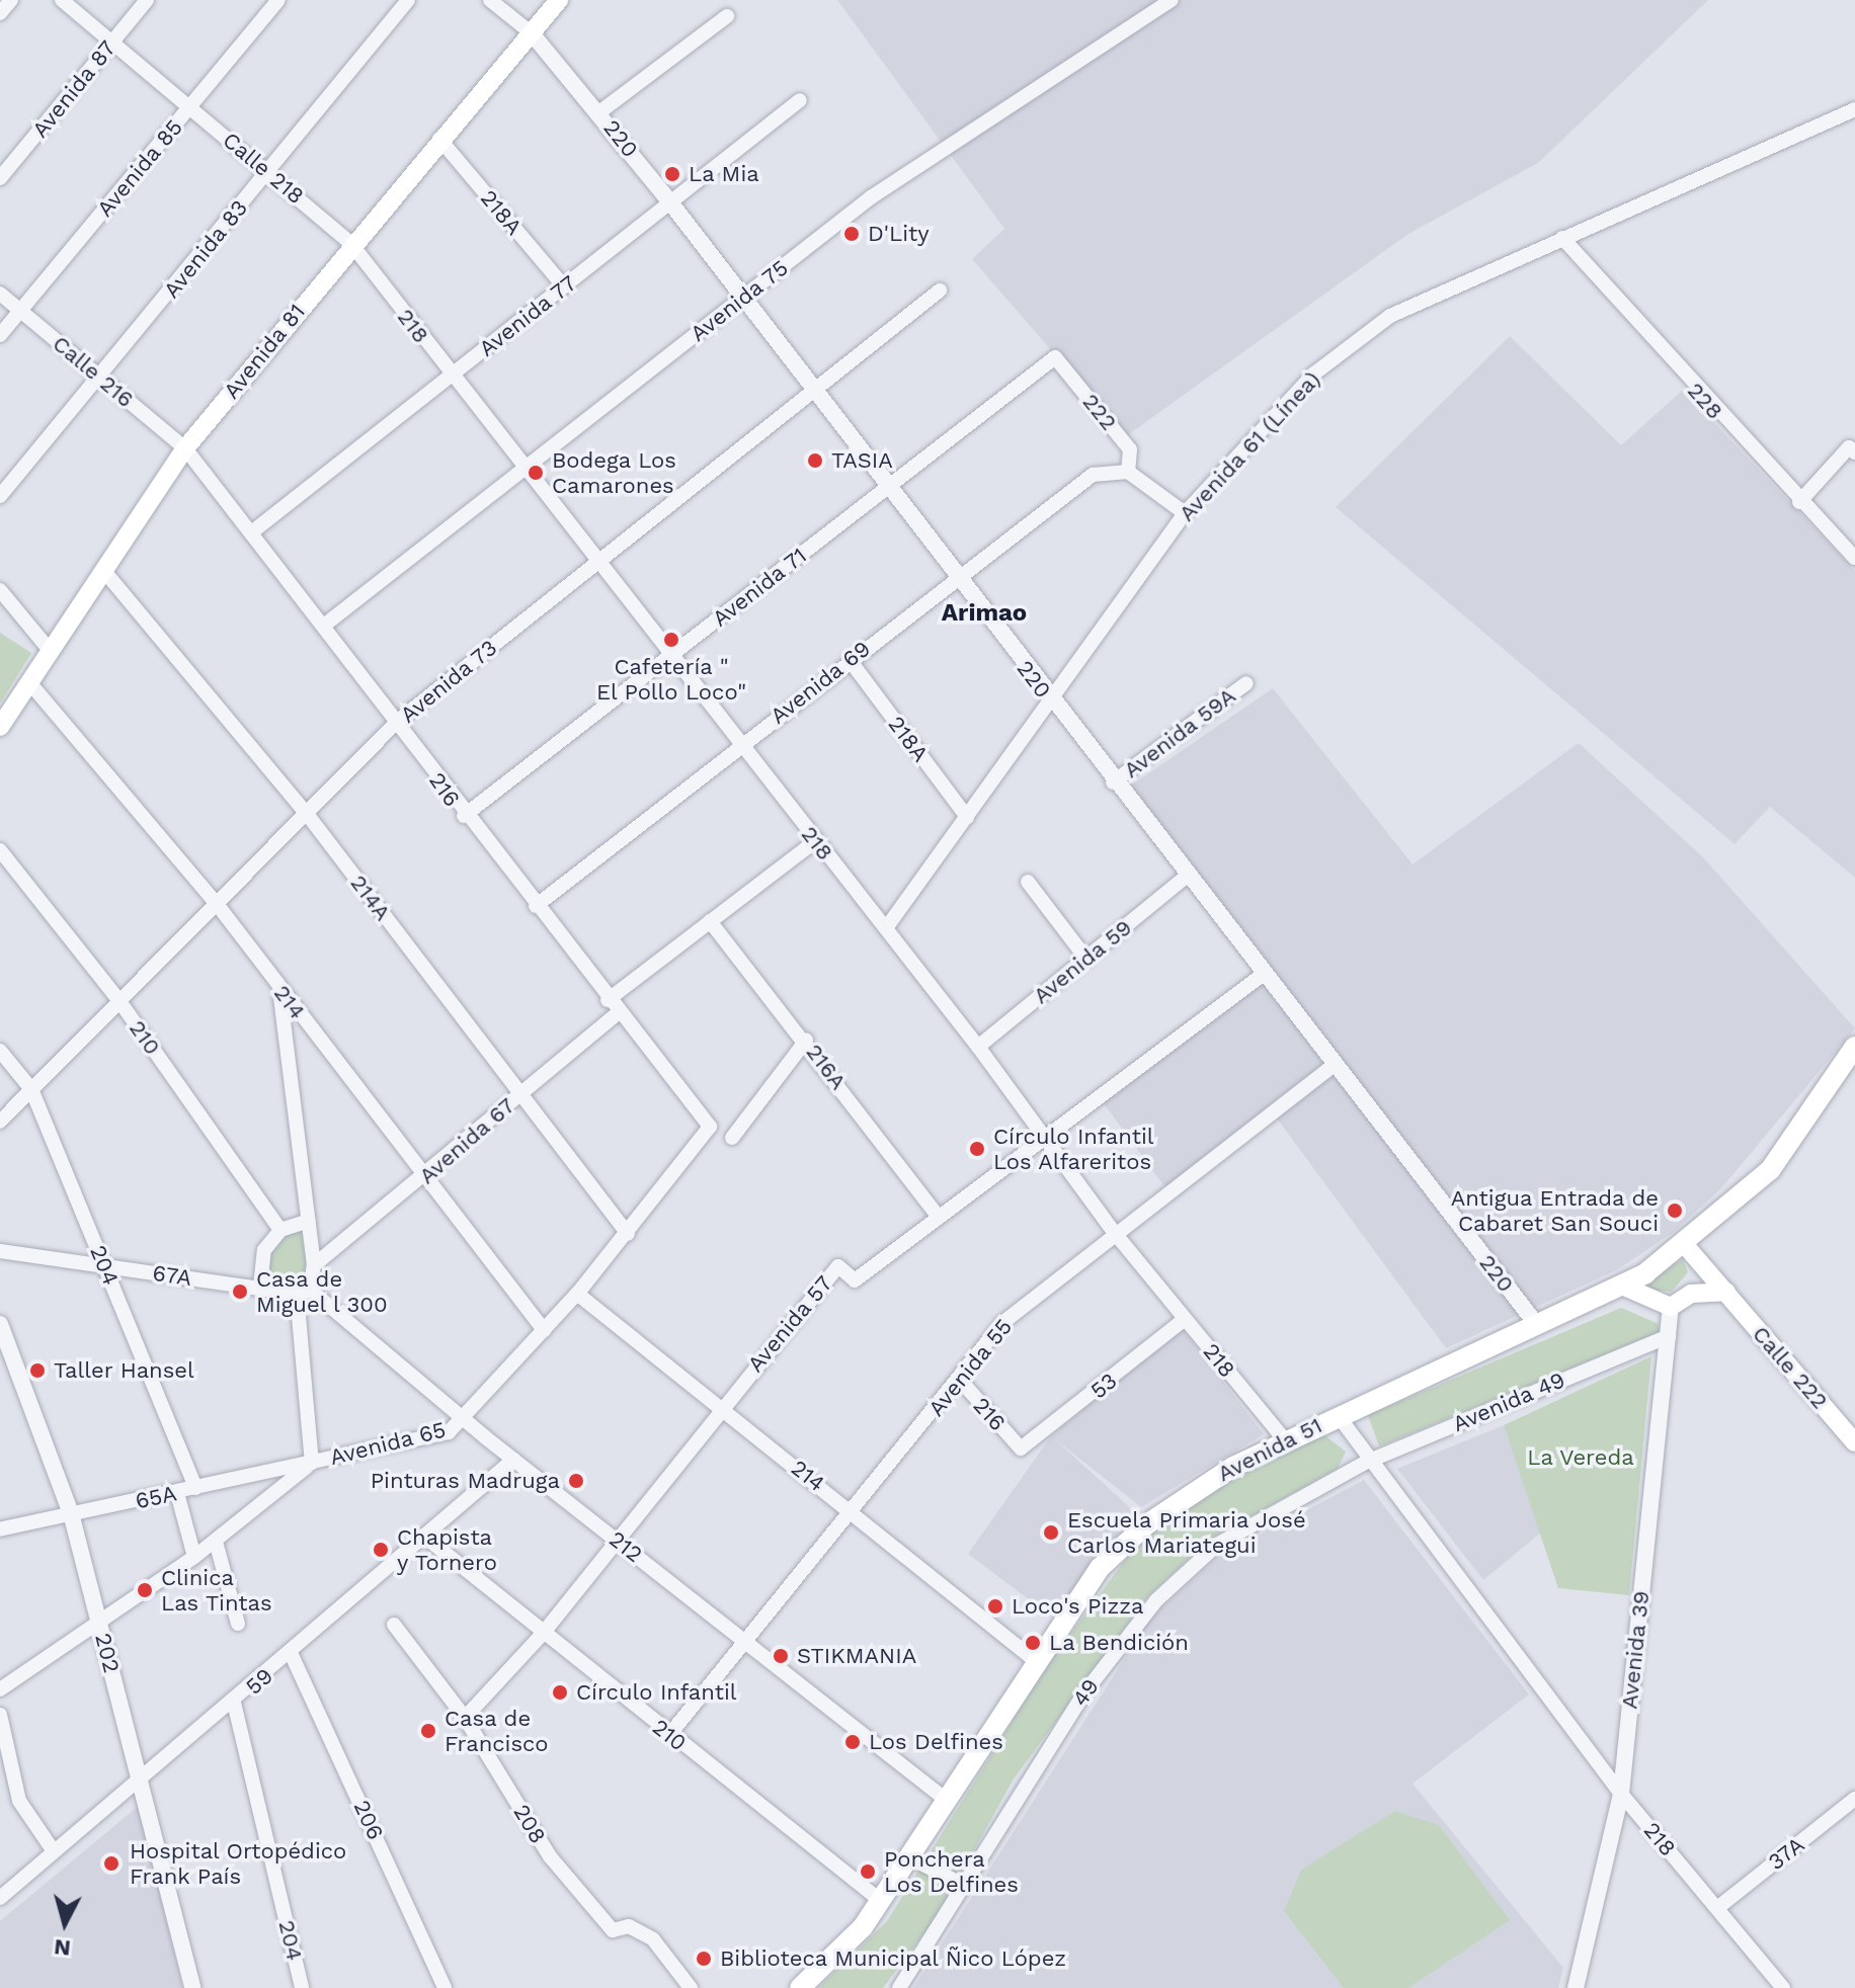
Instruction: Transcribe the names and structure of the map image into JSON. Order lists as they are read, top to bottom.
{
  "streets": {
    "main road": ["Avenida 81", "Calle 222", "Avenida 51"],
    "street": [
      "Avenida 87",
      "220",
      "Avenida 85",
      "Calle 218",
      "218A",
      "Avenida 83",
      "Avenida 75",
      "Avenida 77",
      "218",
      "Calle 216",
      "228",
      "222",
      "Avenida 61 (Línea)",
      "Avenida 71",
      "Avenida 73",
      "Avenida 69",
      "Avenida 59A",
      "216",
      "214A",
      "Avenida 59",
      "214",
      "210",
      "216A",
      "Avenida 67",
      "204",
      "67A",
      "Avenida 57",
      "Avenida 55",
      "53",
      "Avenida 49",
      "Avenida 65",
      "65A",
      "212",
      "Avenida 39",
      "202",
      "59",
      "49",
      "206",
      "208",
      "37A"
    ]
  },
  "crossings": [
    ["Avenida 87", "Calle 218"],
    ["220", "Avenida 75"],
    ["220", "Avenida 77"],
    ["220", "Avenida 81"],
    ["220", "Avenida 61 (Línea)"],
    ["220", "Avenida 71"],
    ["220", "Avenida 73"],
    ["220", "Avenida 69"],
    ["220", "Avenida 59A"],
    ["220", "Avenida 59"],
    ["220", "Avenida 57"],
    ["220", "Avenida 55"],
    ["220", "Avenida 51"],
    ["Avenida 85", "Calle 218"],
    ["Avenida 85", "Calle 216"],
    ["Calle 218", "Avenida 83"],
    ["Calle 218", "218"],
    ["Calle 218", "Avenida 81"],
    ["218A", "Avenida 77"],
    ["218A", "Avenida 81"],
    ["218A", "Avenida 61 (Línea)"],
    ["218A", "Avenida 69"],
    ["Avenida 83", "Calle 216"],
    ["Avenida 75", "218"],
    ["Avenida 75", "216"],
    ["Avenida 77", "218"],
    ["Avenida 77", "216"],
    ["218", "Avenida 81"],
    ["218", "Avenida 61 (Línea)"],
    ["218", "Avenida 71"],
    ["218", "Avenida 73"],
    ["218", "Avenida 69"],
    ["218", "Avenida 59"],
    ["218", "Avenida 57"],
    ["218", "Avenida 55"],
    ["218", "53"],
    ["218", "Avenida 49"],
    ["218", "Avenida 51"],
    ["218", "Avenida 39"],
    ["218", "37A"],
    ["Avenida 81", "Calle 216"],
    ["Avenida 81", "216"],
    ["Avenida 81", "214A"],
    ["Avenida 81", "214"],
    ["Calle 216", "216"],
    ["228", "Avenida 61 (Línea)"],
    ["222", "Avenida 71"],
    ["222", "Avenida 69"],
    ["Avenida 71", "216"],
    ["Avenida 73", "216"],
    ["Avenida 73", "214A"],
    ["Avenida 73", "214"],
    ["Avenida 73", "210"],
    ["Avenida 73", "204"],
    ["Avenida 69", "216"],
    ["216", "Avenida 67"],
    ["216", "Avenida 55"],
    ["216", "53"],
    ["216", "Avenida 65"],
    ["214A", "Avenida 67"],
    ["214A", "Avenida 65"],
    ["214", "Avenida 67"],
    ["214", "Avenida 57"],
    ["214", "Avenida 55"],
    ["214", "Avenida 65"],
    ["214", "Avenida 51"],
    ["210", "Avenida 57"],
    ["210", "Avenida 55"],
    ["210", "Avenida 51"],
    ["210", "59"],
    ["216A", "Avenida 57"],
    ["204", "67A"],
    ["204", "65A"],
    ["204", "59"],
    ["67A", "212"],
    ["Avenida 57", "212"],
    ["Avenida 57", "208"],
    ["Avenida 55", "212"],
    ["Calle 222", "Avenida 51"],
    ["Avenida 49", "Avenida 39"],
    ["Avenida 49", "49"],
    ["Avenida 65", "65A"],
    ["Avenida 65", "212"],
    ["Avenida 65", "202"],
    ["Avenida 51", "212"],
    ["65A", "202"],
    ["212", "59"],
    ["202", "59"],
    ["59", "206"]
  ],
  "districts": ["Arimao"],
  "parks": ["La Vereda"],
  "places": [
    "La Mia",
    "D'Lity",
    "TASIA",
    "Bodega Los Camarones",
    "Cafetería \" El Pollo Loco\"",
    "Círculo Infantil Los Alfareritos",
    "Antigua Entrada de Cabaret San Souci",
    "Casa de Miguel l 300",
    "Taller Hansel",
    "Pinturas Madruga",
    "Escuela Primaria José Carlos Mariategui",
    "Chapista y Tornero",
    "Clinica Las Tintas",
    "Loco's Pizza",
    "La Bendición",
    "STIKMANIA",
    "Círculo Infantil",
    "Casa de Francisco",
    "Los Delfines",
    "Hospital Ortopédico Frank País",
    "Ponchera Los Delfines",
    "Biblioteca Municipal Ñico López"
  ],
  "north": "bottom"
}
